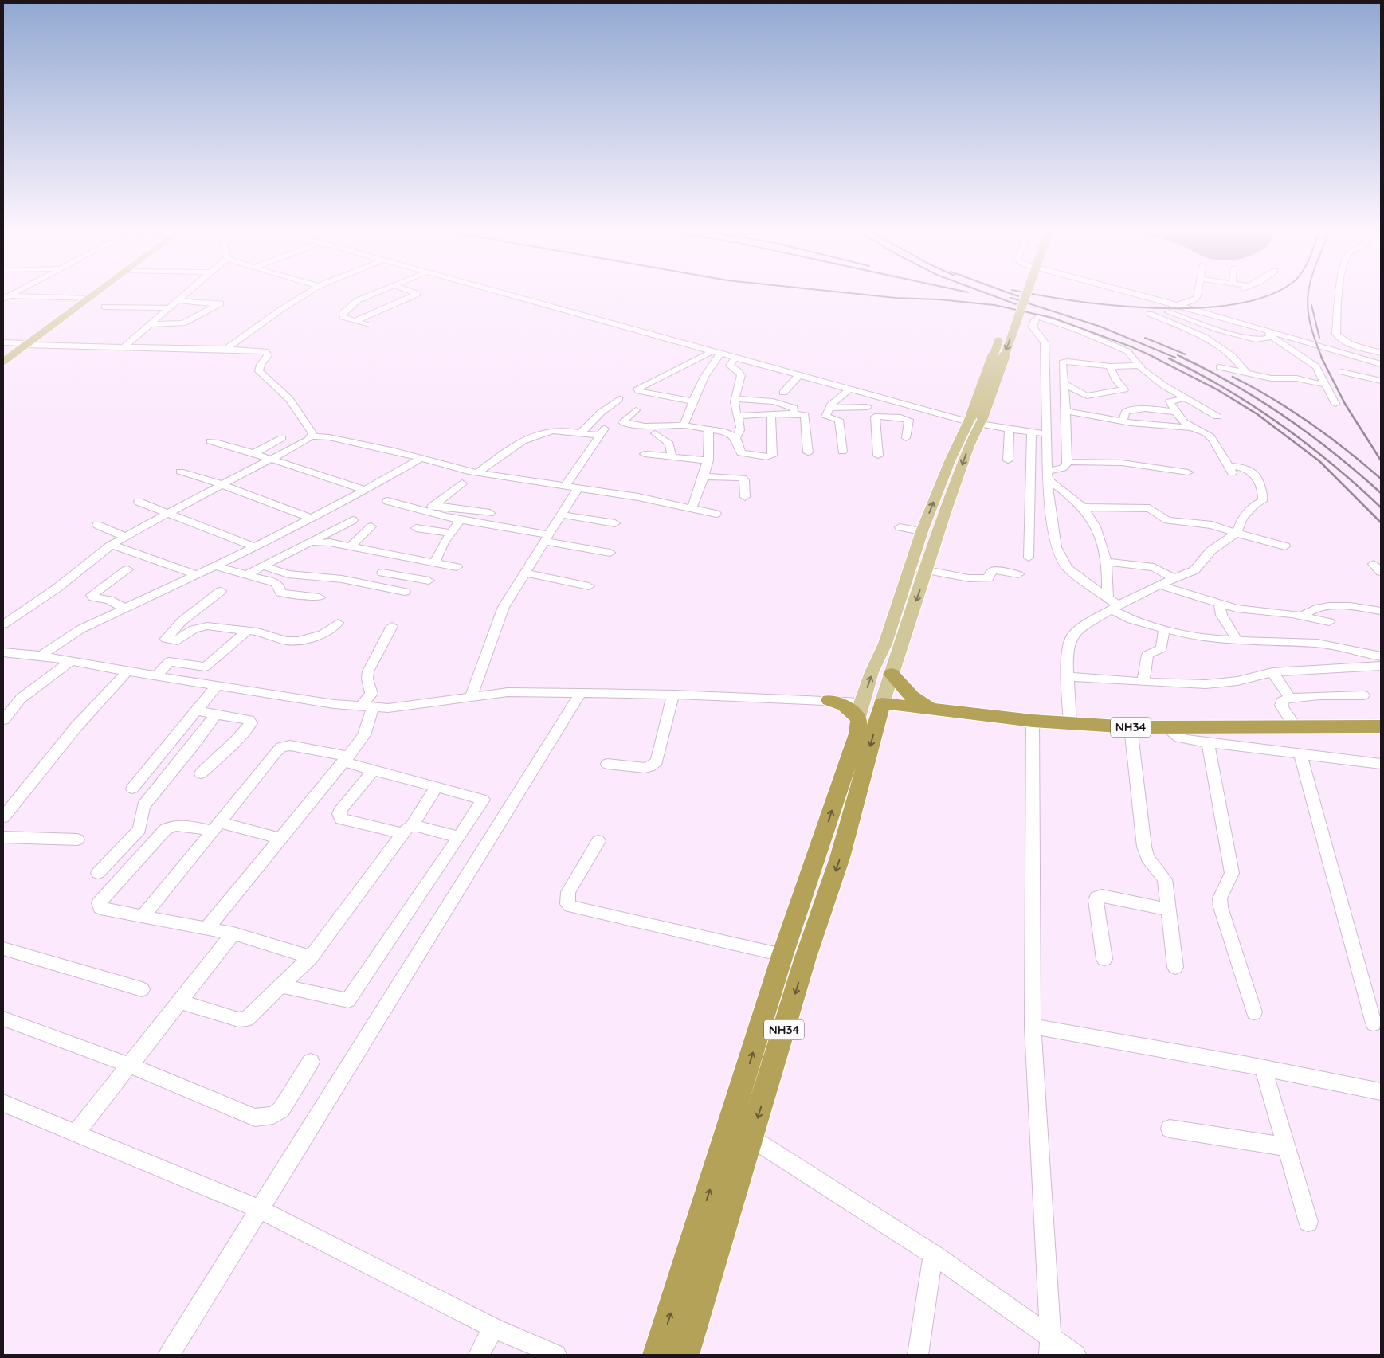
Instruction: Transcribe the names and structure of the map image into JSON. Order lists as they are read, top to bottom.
{
  "streets": {
    "highway": ["NH34"]
  }
}
